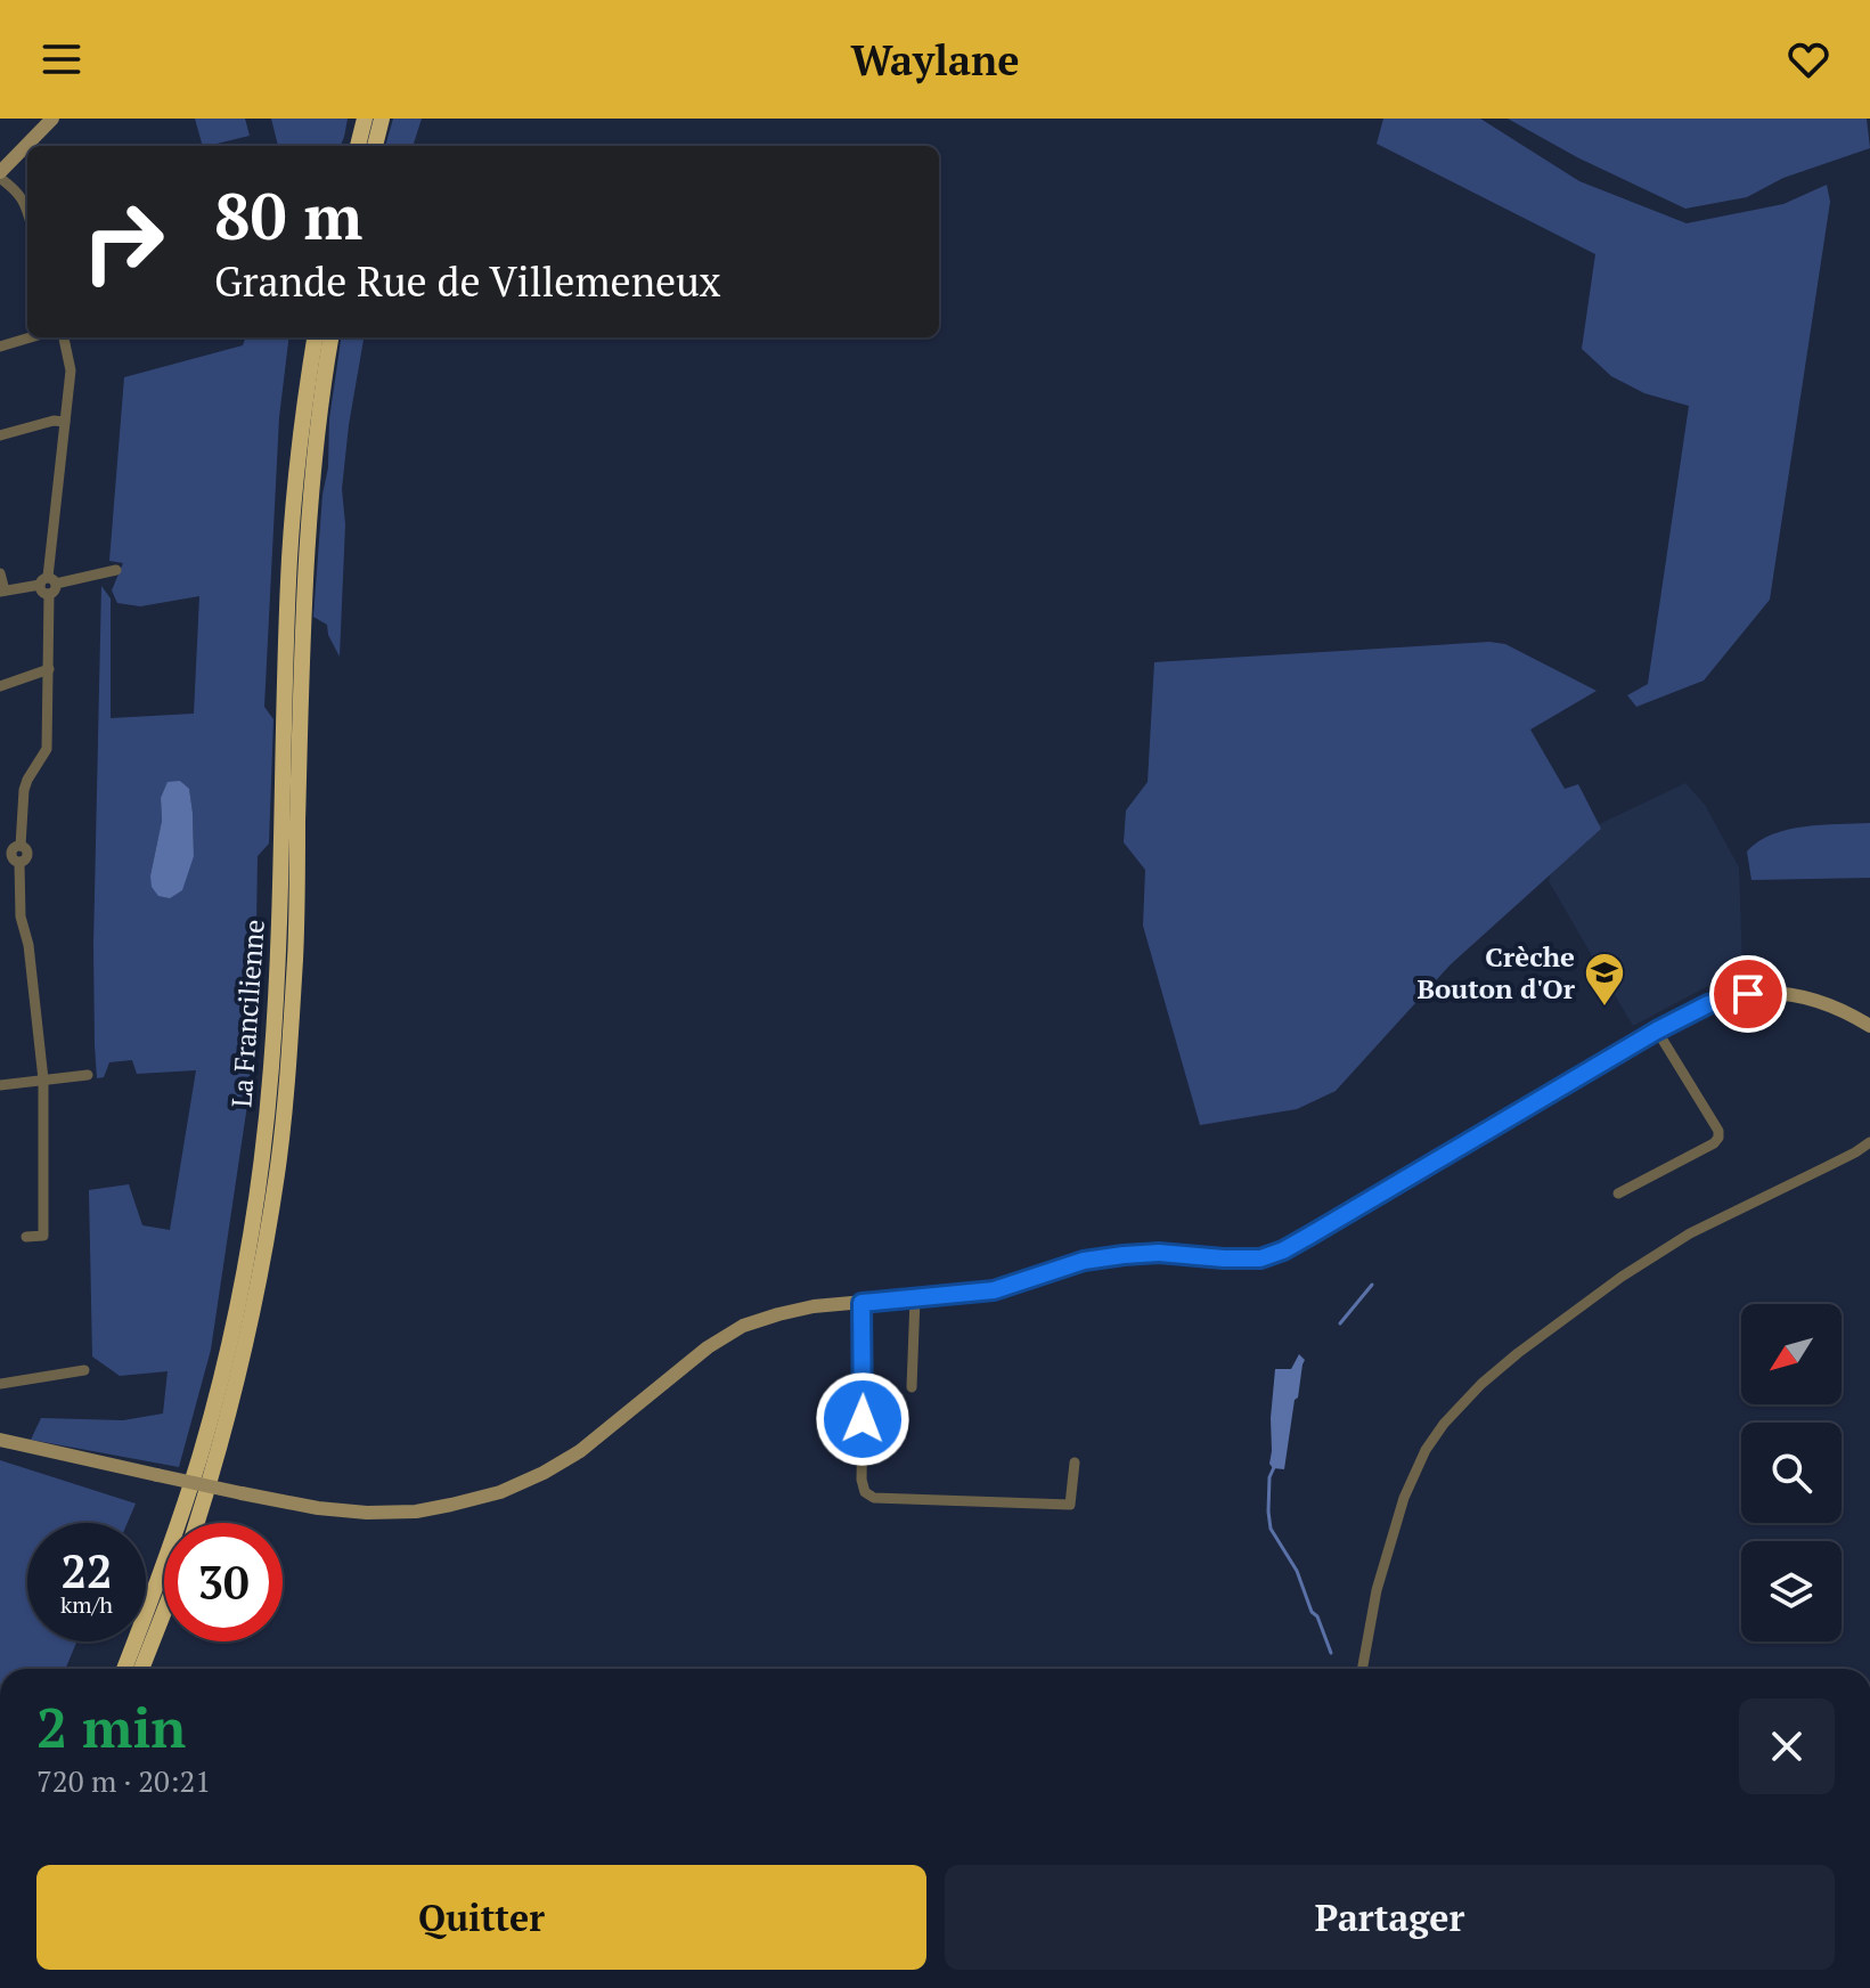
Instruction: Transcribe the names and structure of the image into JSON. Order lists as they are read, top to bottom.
{
  "streets": {
    "highway": ["La Francilienne"]
  },
  "places": {
    "school or university": ["Crèche Bouton d'Or"]
  },
  "north": "bottom left",
  "page": {
    "header": "Waylane",
    "turn": ["80 m", "Grande Rue de Villemeneux"],
    "speed": "22 km/h",
    "limit": "30",
    "heading": ["2 min", "720 m · 20:21"],
    "buttons": ["Quitter", "Partager"]
  }
}
